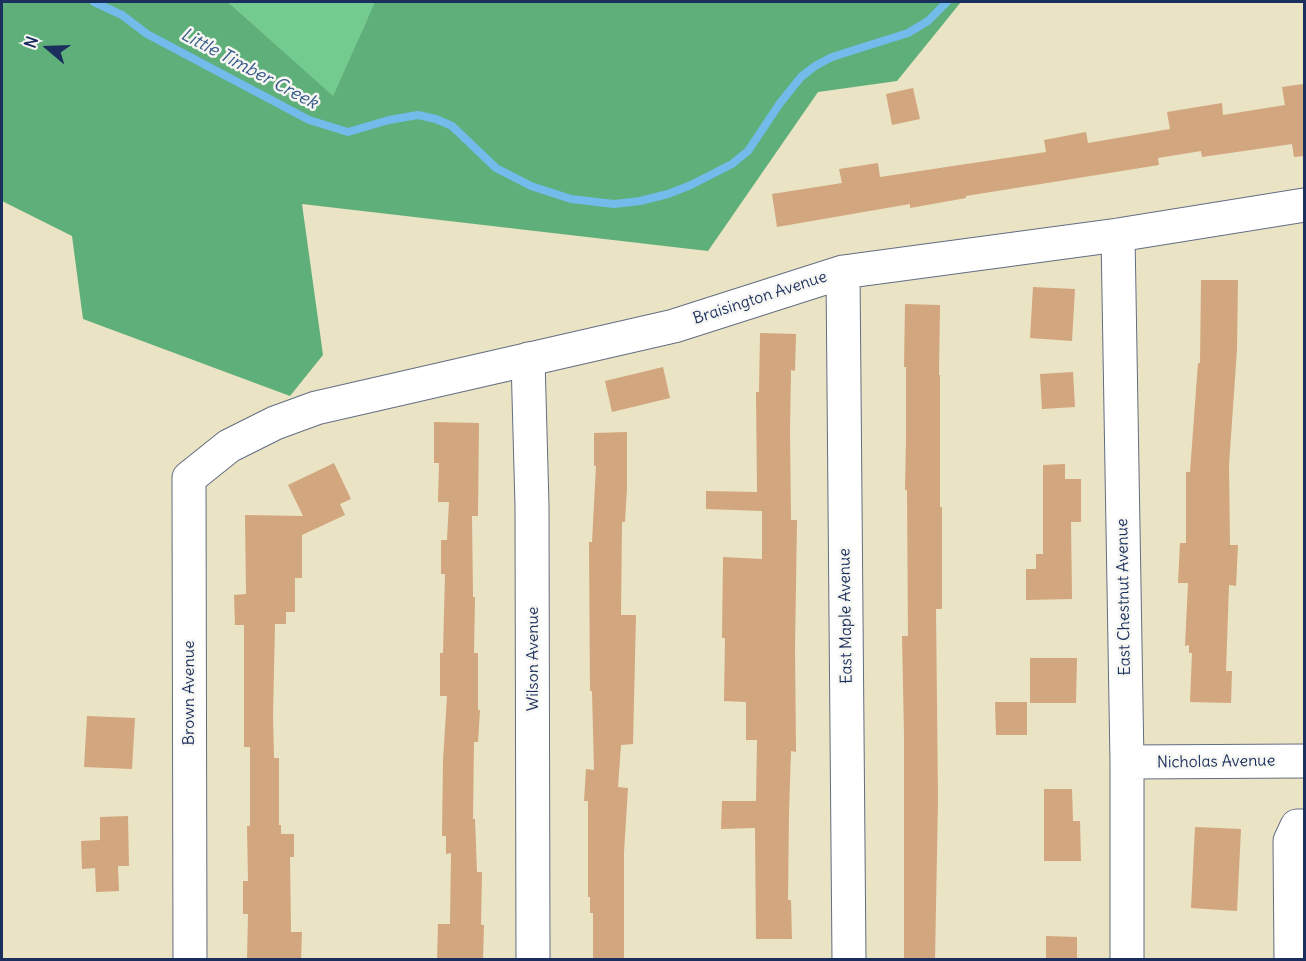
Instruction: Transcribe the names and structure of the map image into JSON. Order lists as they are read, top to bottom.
{
  "streets": {
    "street": [
      "Braisington Avenue",
      "East Chestnut Avenue",
      "East Maple Avenue",
      "Wilson Avenue",
      "Brown Avenue",
      "Nicholas Avenue"
    ]
  },
  "crossings": [
    ["Braisington Avenue", "East Chestnut Avenue"],
    ["Braisington Avenue", "East Maple Avenue"],
    ["Braisington Avenue", "Wilson Avenue"],
    ["Braisington Avenue", "Brown Avenue"],
    ["East Chestnut Avenue", "Nicholas Avenue"]
  ],
  "water": ["Little Timber Creek"],
  "north": "left"
}
